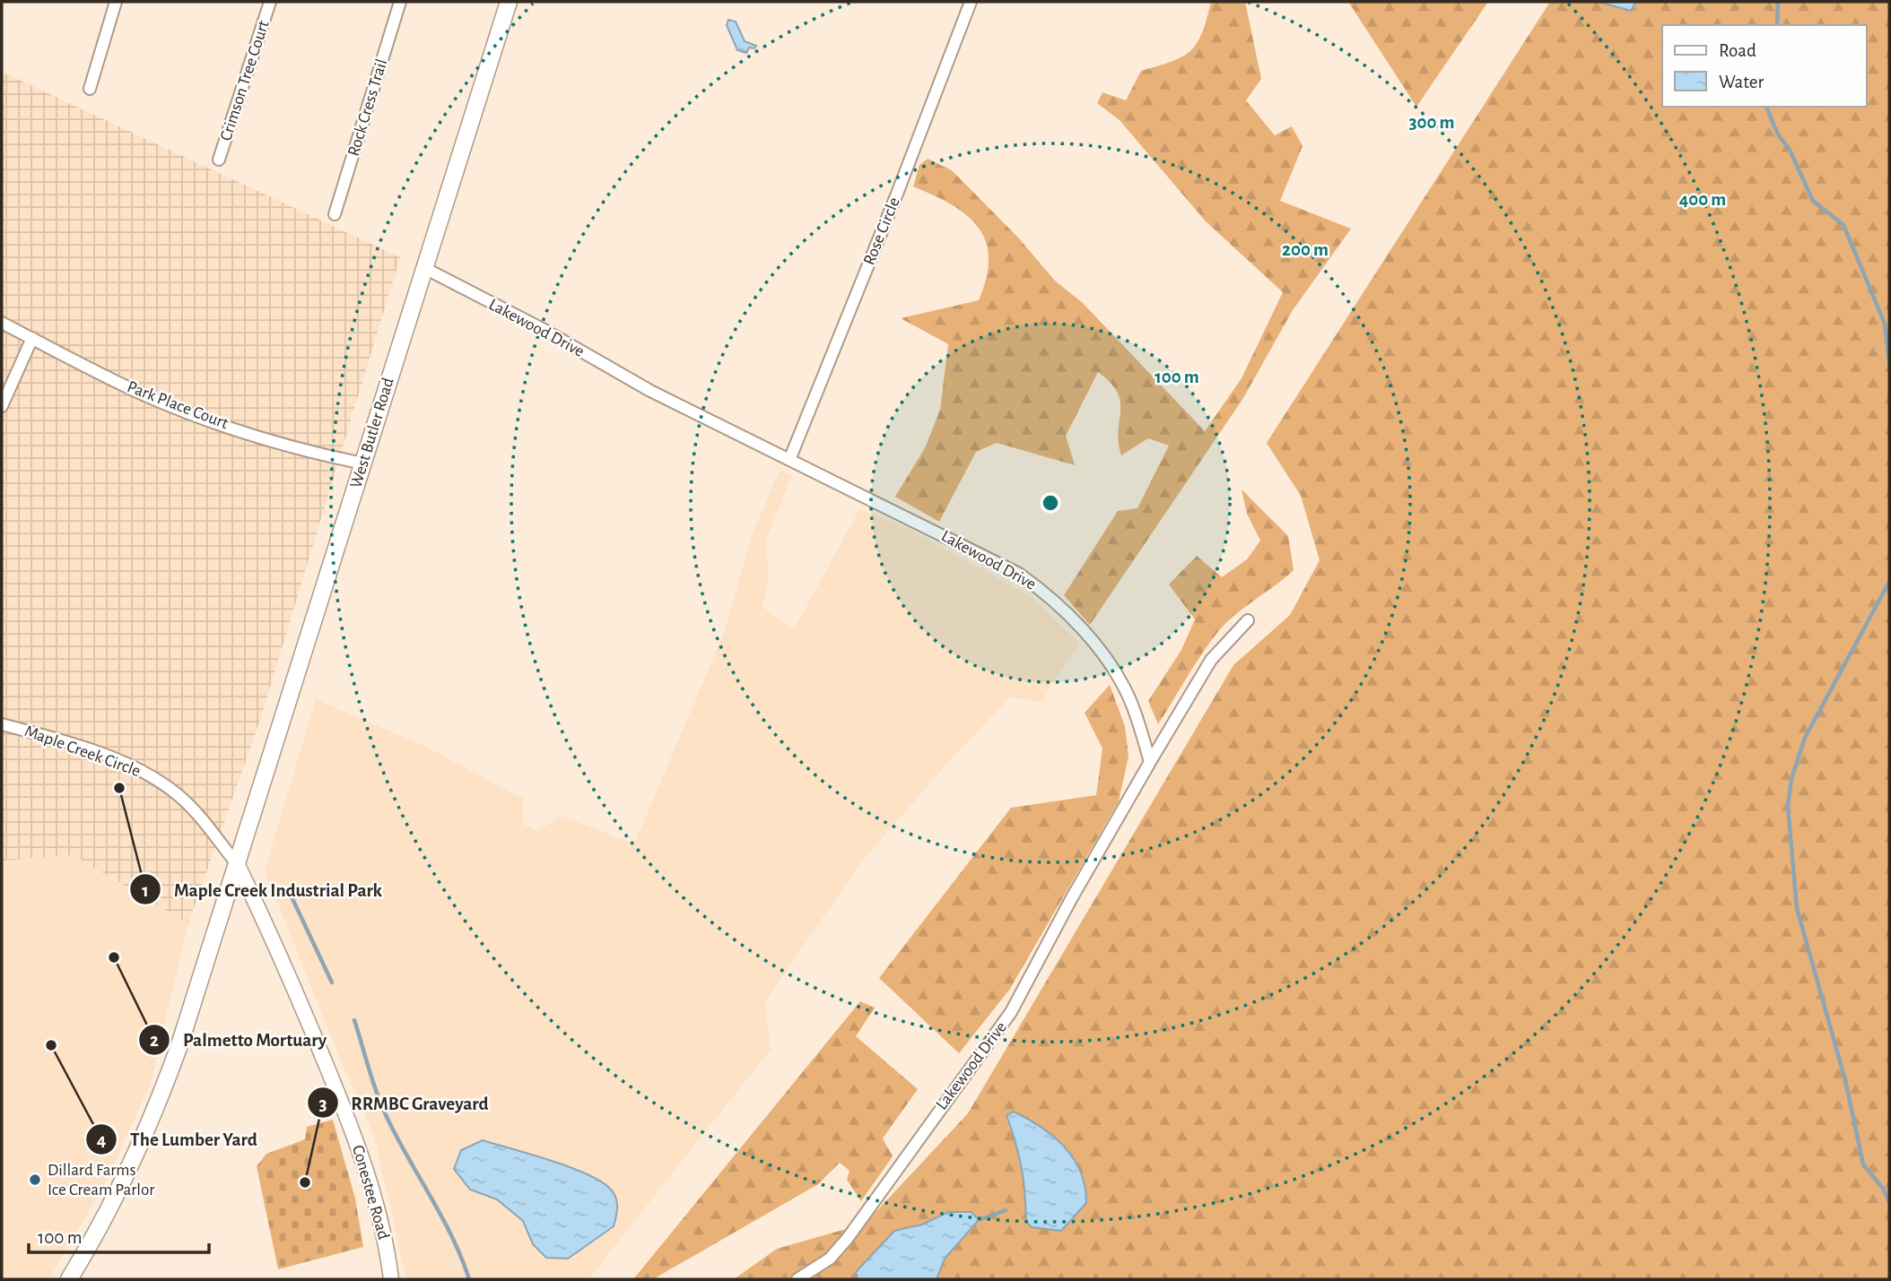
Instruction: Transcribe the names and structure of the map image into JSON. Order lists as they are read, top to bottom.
{
  "streets": {
    "main road": ["West Butler Road", "Conestee Road"],
    "street": [
      "Crimson Tree Court",
      "Rock Cress Trail",
      "Rose Circle",
      "Lakewood Drive",
      "Park Place Court",
      "Maple Creek Circle"
    ]
  },
  "crossings": [
    ["Rose Circle", "Lakewood Drive"],
    ["Lakewood Drive", "West Butler Road"],
    ["Park Place Court", "West Butler Road"],
    ["West Butler Road", "Maple Creek Circle"],
    ["West Butler Road", "Conestee Road"],
    ["Maple Creek Circle", "Conestee Road"]
  ],
  "places": [
    "Maple Creek Industrial Park",
    "Palmetto Mortuary",
    "The Lumber Yard",
    "Dillard Farms Ice Cream Parlor",
    "RRMBC Graveyard"
  ],
  "legend": ["Road", "Water"],
  "scale_bar": "100 m",
  "rings": [
    "300 m",
    "400 m",
    "200 m",
    "100 m"
  ]
}
